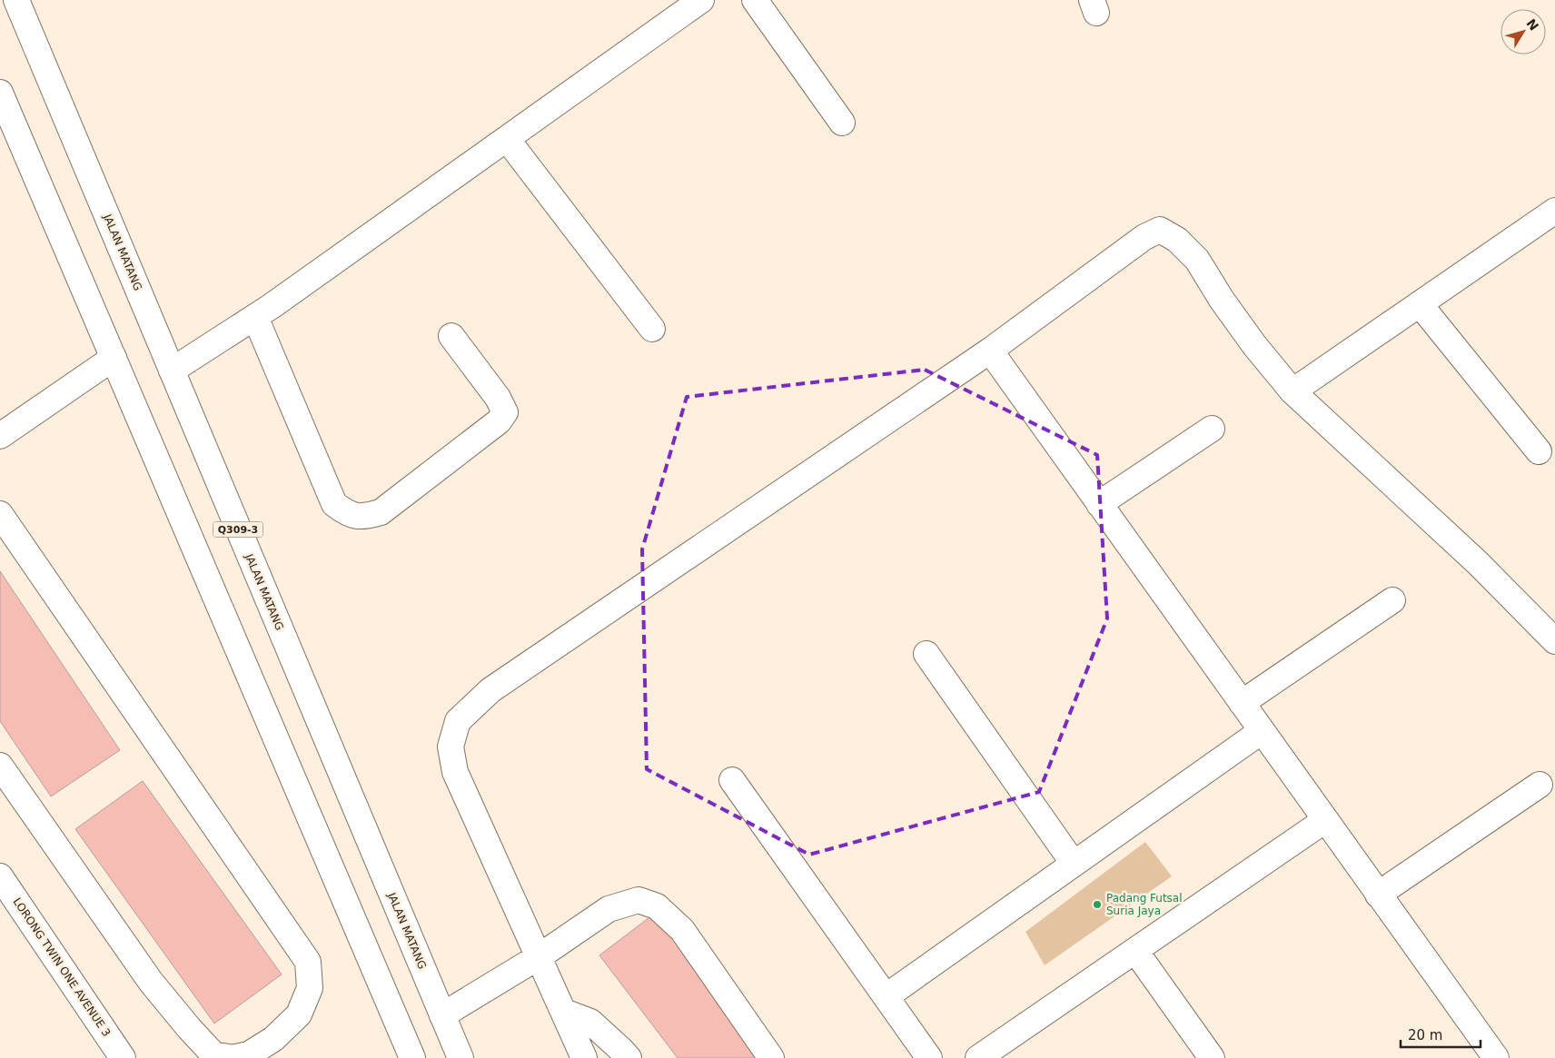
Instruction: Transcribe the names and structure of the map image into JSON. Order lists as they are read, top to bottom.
{
  "streets": {
    "street": ["JALAN MATANG", "Q309-3", "LORONG TWIN ONE AVENUE 3"]
  },
  "places": ["Padang Futsal Suria Jaya"],
  "scale_bar": "20 m",
  "north": "top right"
}
